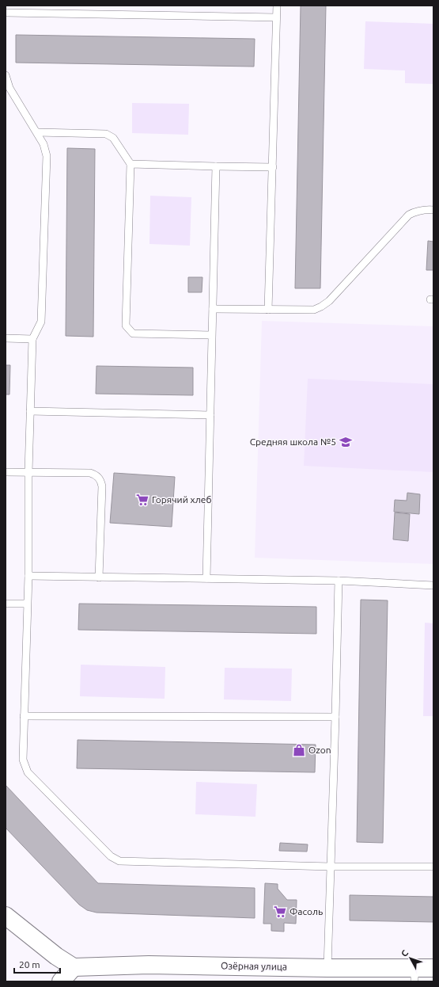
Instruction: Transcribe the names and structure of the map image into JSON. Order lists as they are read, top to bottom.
{
  "streets": {
    "street": ["Озёрная улица"]
  },
  "places": {
    "school or university": ["Средняя школа №5"],
    "supermarket": ["Горячий хлеб", "Фасоль"],
    "shop": ["Ozon"]
  },
  "scale_bar": "20 m",
  "north": "top left"
}
